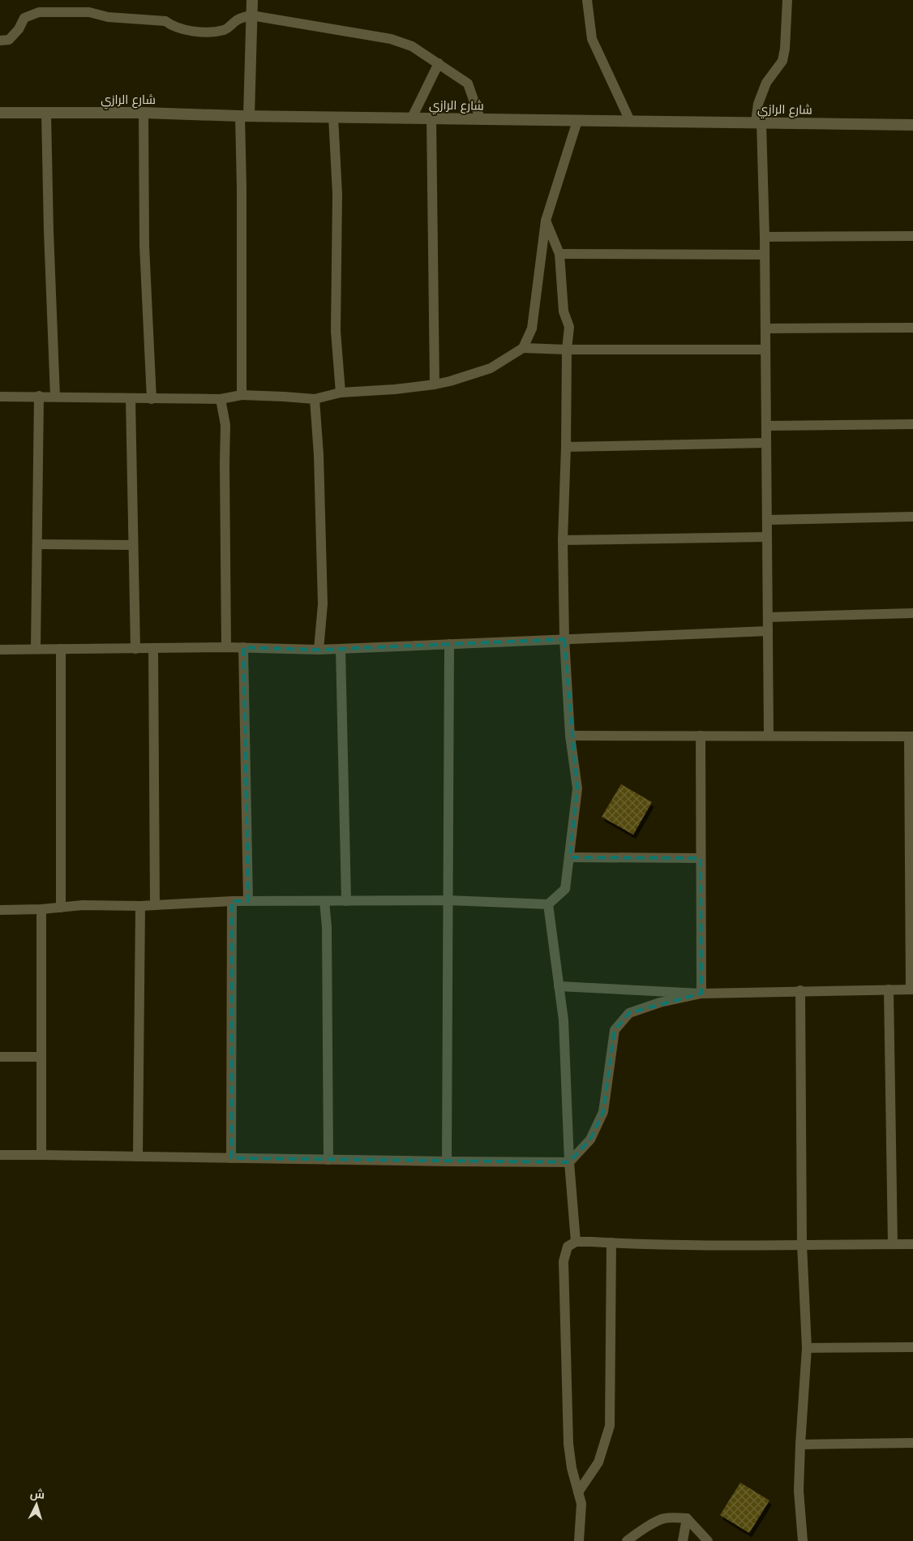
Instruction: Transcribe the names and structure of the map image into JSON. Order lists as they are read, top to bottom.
{
  "streets": {
    "street": ["شارع الرازي"]
  },
  "north": "top"
}
